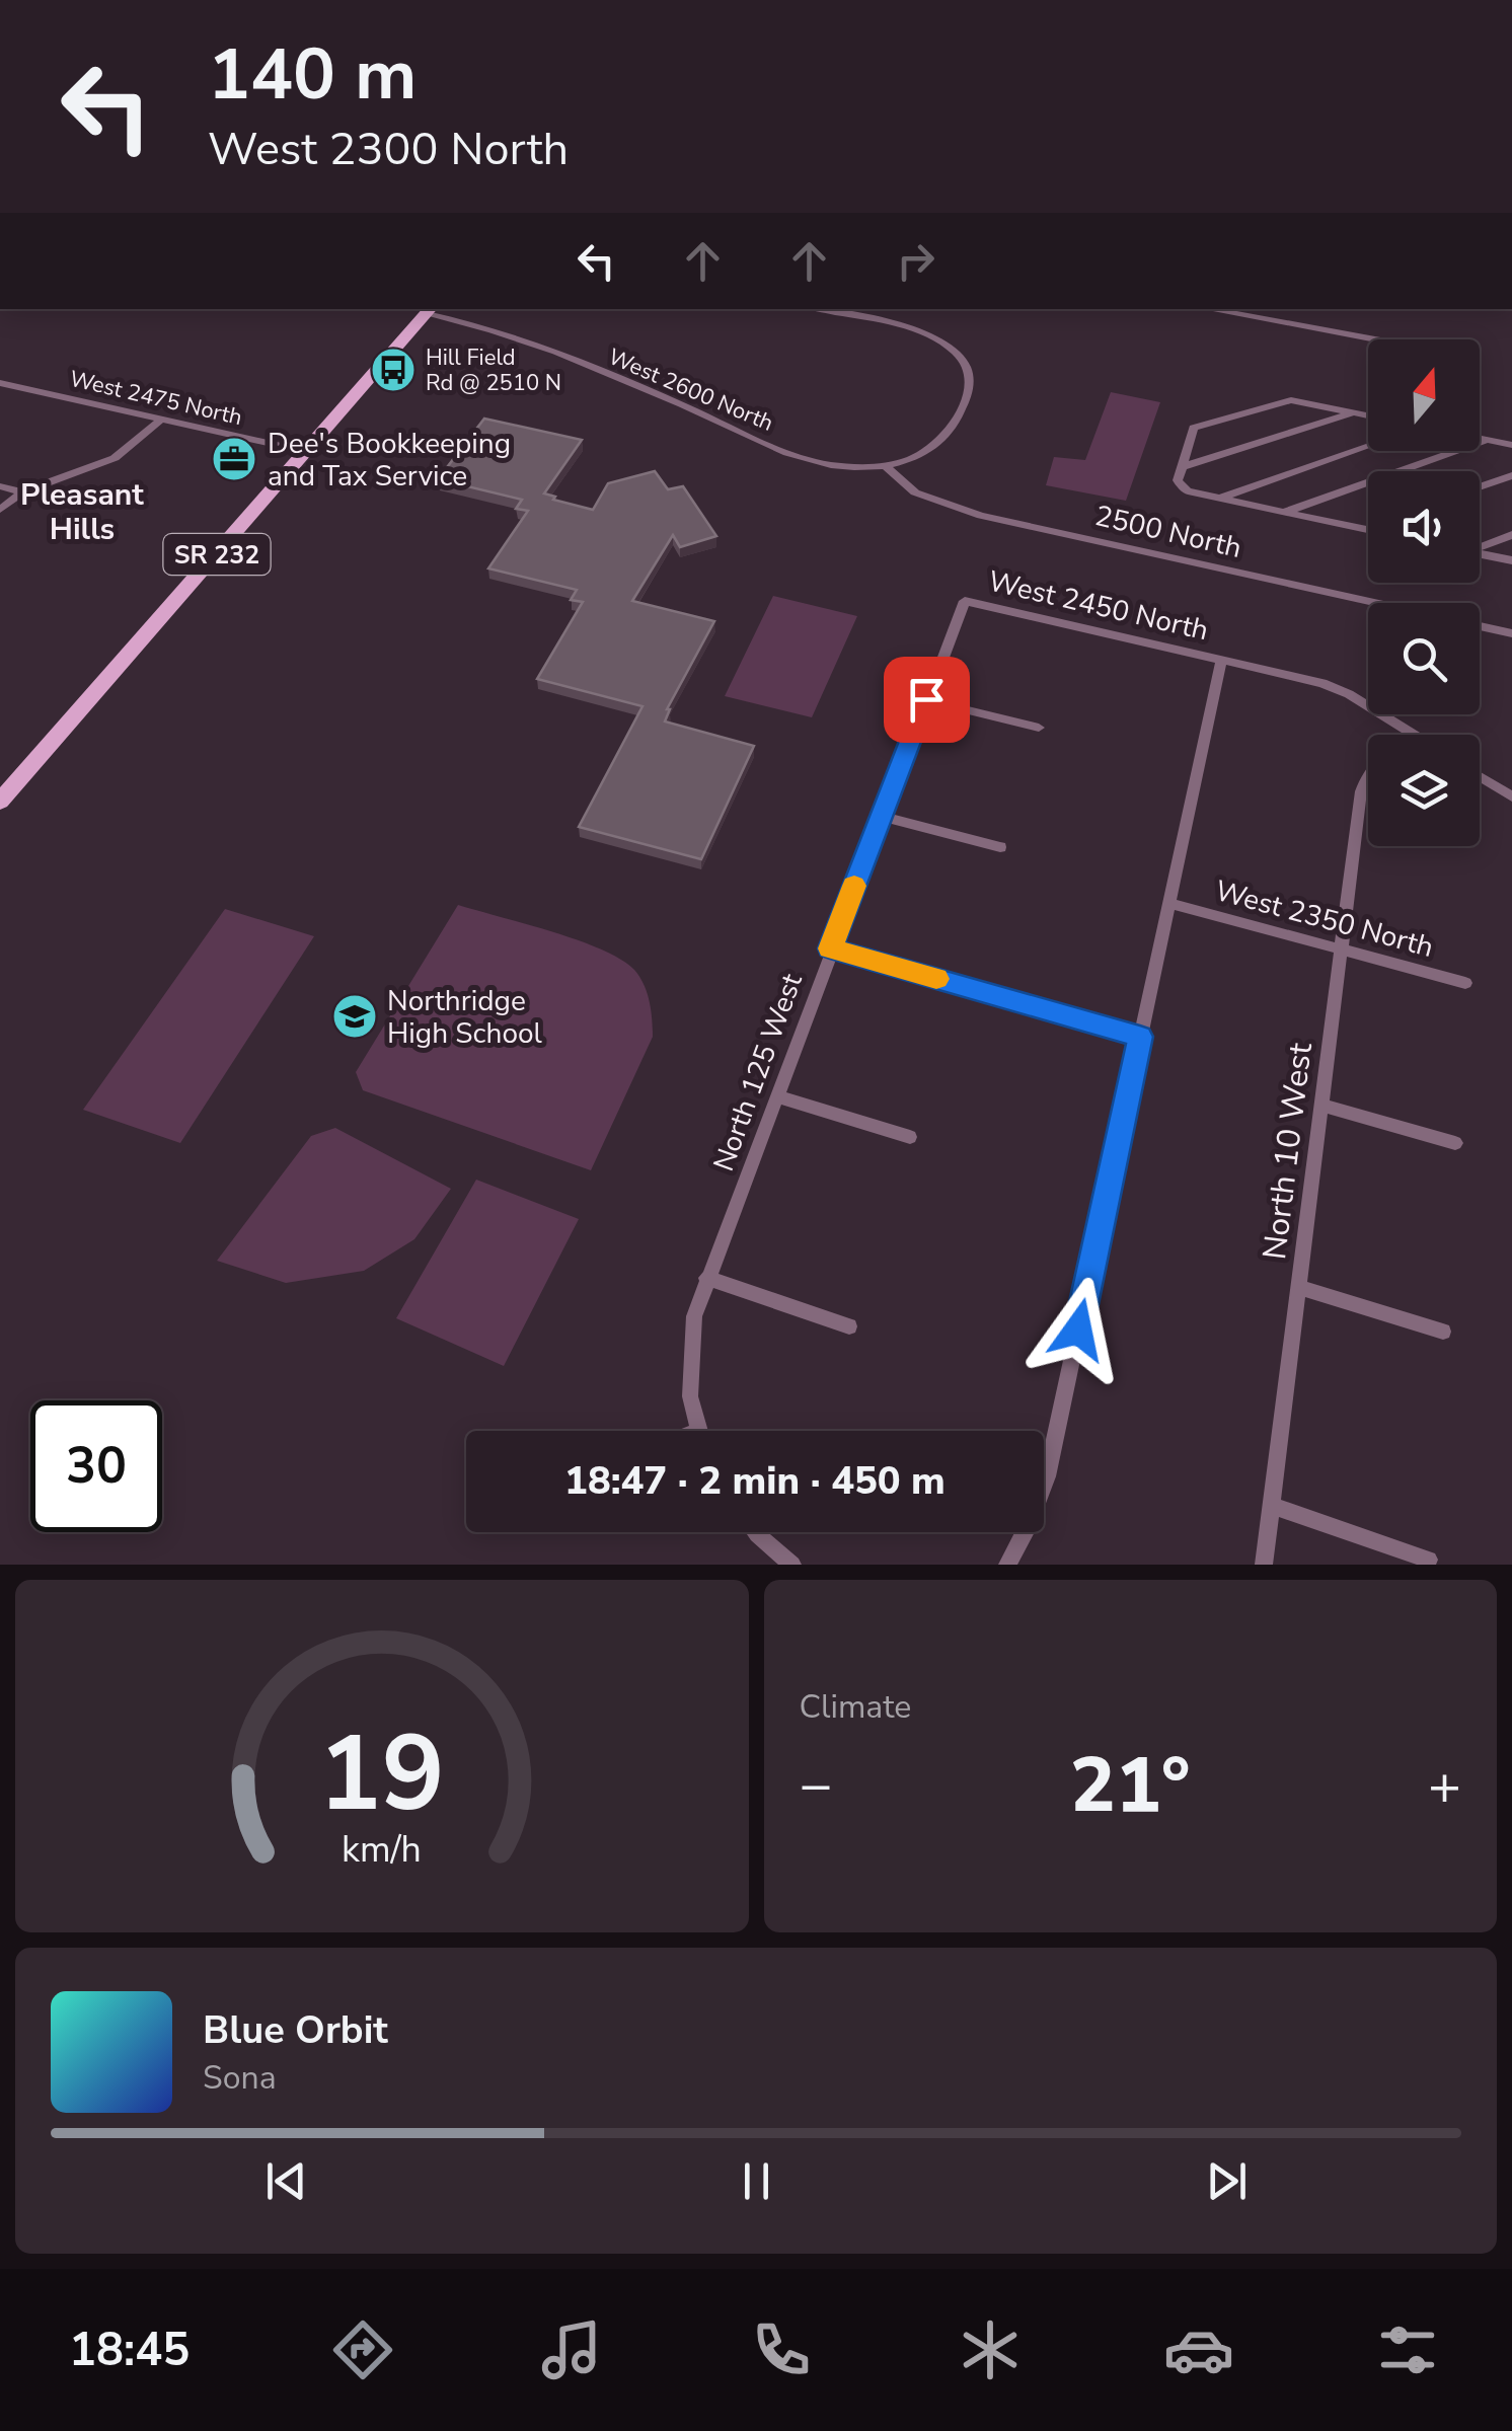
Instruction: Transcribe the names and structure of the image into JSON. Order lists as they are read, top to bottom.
{
  "streets": {
    "main road": ["SR 232"],
    "street": [
      "West 2600 North",
      "West 2475 North",
      "2500 North",
      "West 2450 North",
      "West 2350 North",
      "North 125 West",
      "North 10 West"
    ]
  },
  "crossings": [
    ["West 2600 North", "2500 North"],
    ["West 2600 North", "SR 232"],
    ["West 2475 North", "SR 232"],
    ["West 2450 North", "West 2350 North"],
    ["West 2450 North", "North 125 West"],
    ["West 2450 North", "North 10 West"],
    ["West 2350 North", "North 10 West"]
  ],
  "districts": ["Pleasant Hills"],
  "places": {
    "bus stop": ["Hill Field Rd @ 2510 N"],
    "office": ["Dee's Bookkeeping and Tax Service"],
    "school or university": ["Northridge High School"]
  },
  "north": "top",
  "page": {
    "turn": ["140 m", "West 2300 North"],
    "limit": "30",
    "trip": "18:47 · 2 min · 450 m",
    "tile": "Climate",
    "heat": ["−", "21°", "+"],
    "song": ["Blue Orbit", "Sona"],
    "tabs": "18:45",
    "gauge": ["19", "km/h"]
  }
}
